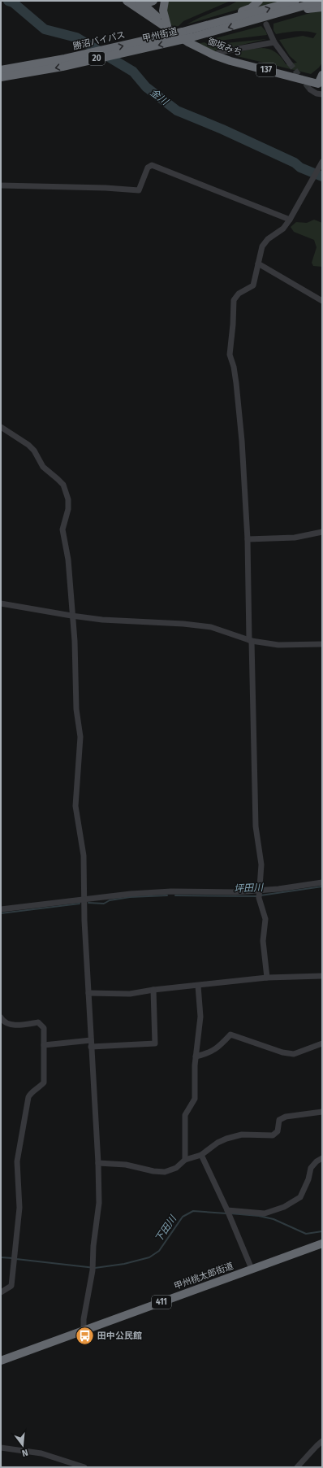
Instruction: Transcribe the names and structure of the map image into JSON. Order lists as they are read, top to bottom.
{
  "streets": {
    "highway": [
      "甲州街道",
      "勝沼バイパス",
      "御坂みち",
      "20",
      "137",
      "甲州桃太郎街道",
      "411"
    ]
  },
  "crossings": [
    ["甲州街道", "勝沼バイパス"],
    ["御坂みち", "137"]
  ],
  "water": ["金川", "坪田川", "下田川"],
  "places": {
    "bus stop": ["田中公民館"]
  },
  "north": "bottom"
}
